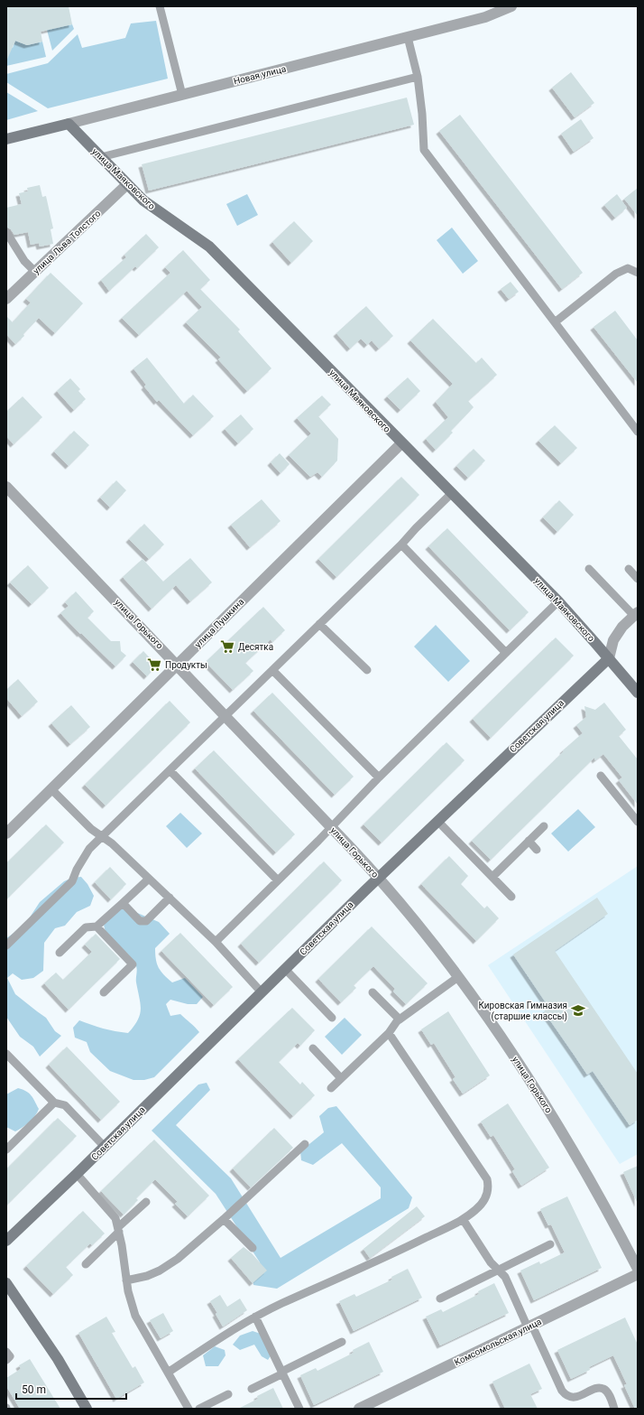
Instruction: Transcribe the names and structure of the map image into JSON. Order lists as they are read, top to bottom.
{
  "streets": {
    "street": [
      "Новая улица",
      "улица Маяковского",
      "улица Льва Толстого",
      "улица Пушкина",
      "улица Горького",
      "Советская улица",
      "Комсомольская улица"
    ]
  },
  "crossings": [
    ["Новая улица", "улица Маяковского"],
    ["улица Маяковского", "улица Льва Толстого"],
    ["улица Маяковского", "улица Пушкина"],
    ["улица Маяковского", "Советская улица"],
    ["улица Пушкина", "улица Горького"],
    ["улица Горького", "Советская улица"]
  ],
  "places": {
    "supermarket": ["Десятка", "Продукты"],
    "school or university": ["Кировская Гимназия (старшие классы)"]
  },
  "scale_bar": "50 m"
}
